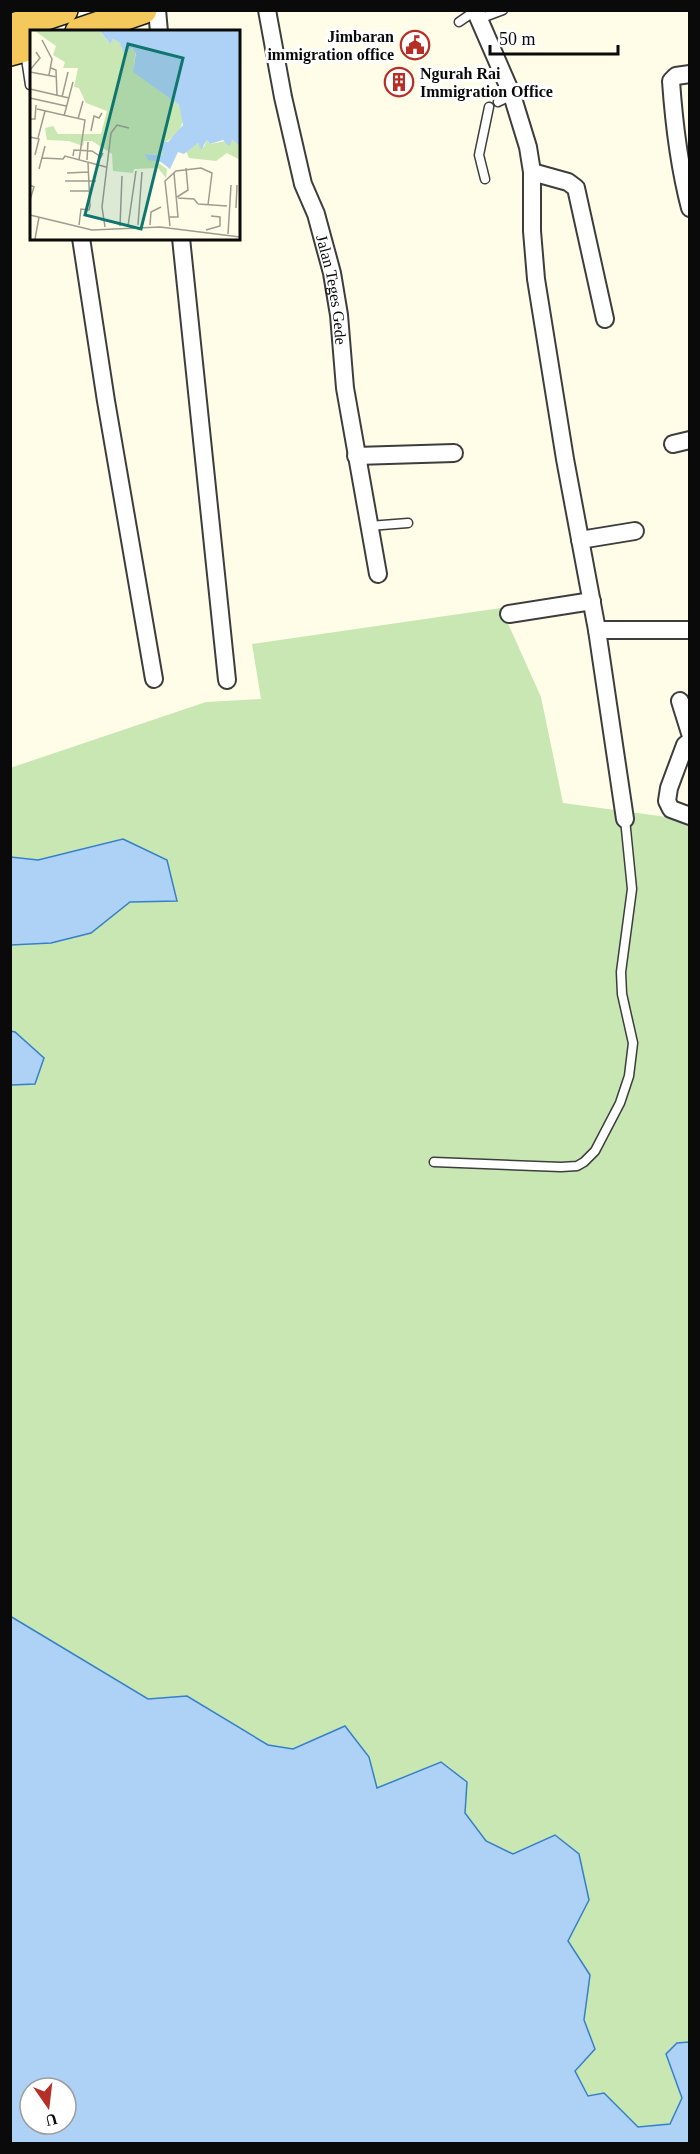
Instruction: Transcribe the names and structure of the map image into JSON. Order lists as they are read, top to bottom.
{
  "streets": {
    "street": ["Jalan Teges Gede"]
  },
  "places": {
    "public building": ["Jimbaran immigration office"],
    "building": ["Ngurah Rai Immigration Office"]
  },
  "scale_bar": "50 m",
  "north": "bottom"
}
